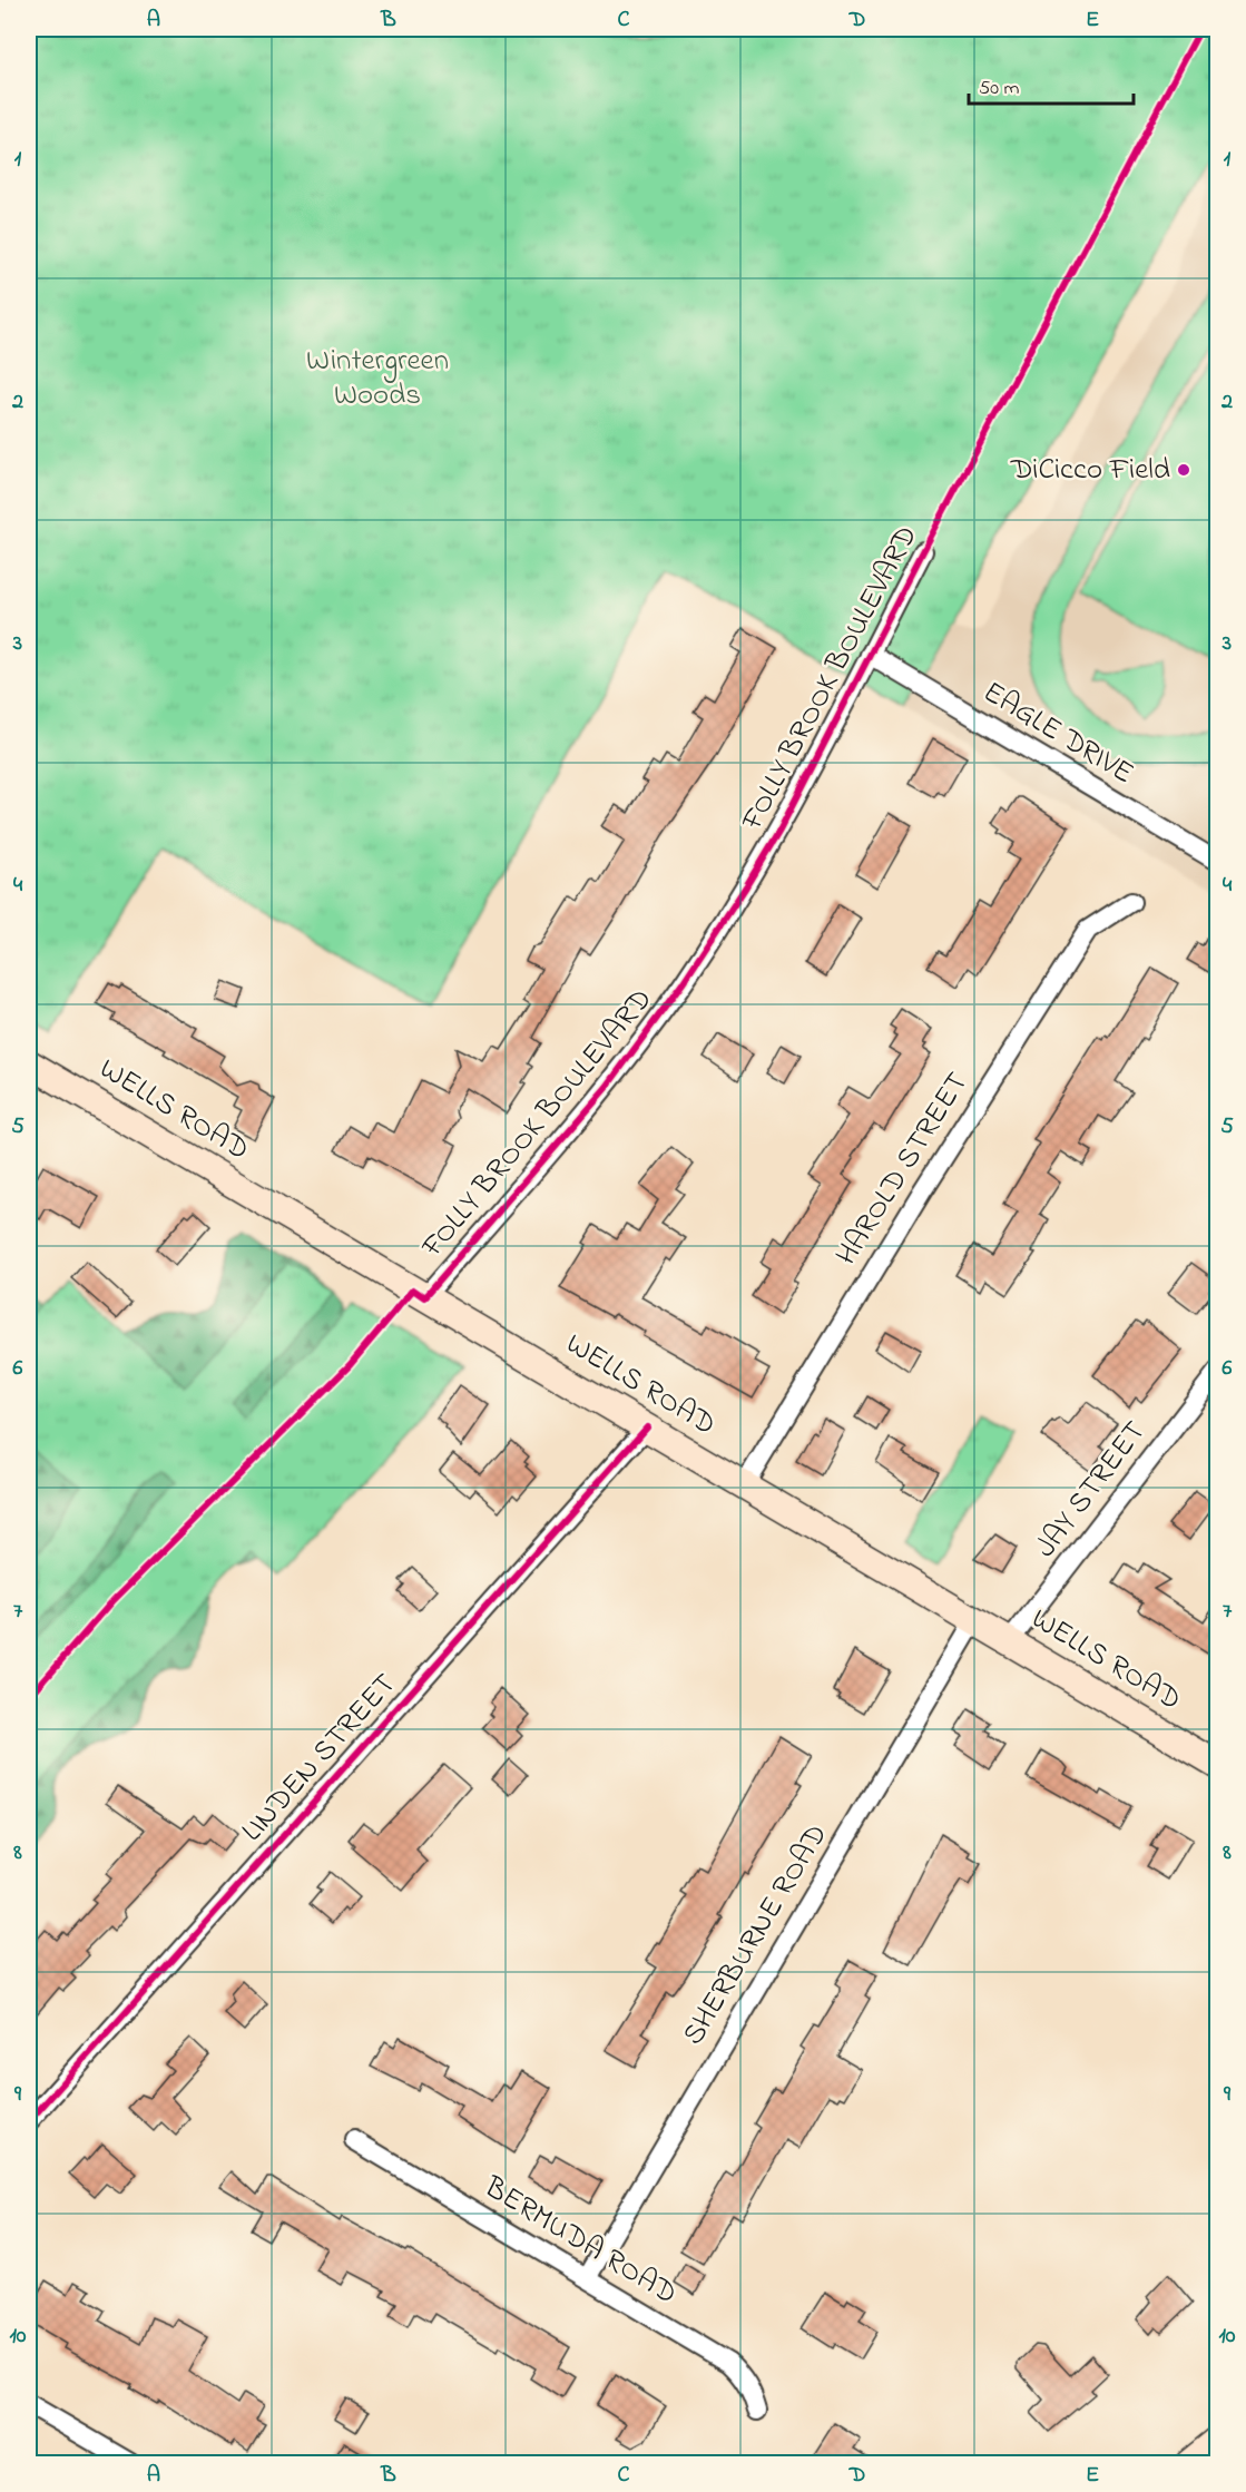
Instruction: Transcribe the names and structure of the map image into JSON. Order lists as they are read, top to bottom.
{
  "streets": {
    "main road": ["WELLS ROAD"],
    "street": [
      "FOLLY BROOK BOULEVARD",
      "EAGLE DRIVE",
      "HAROLD STREET",
      "JAY STREET",
      "LINDEN STREET",
      "SHERBURNE ROAD",
      "BERMUDA ROAD"
    ]
  },
  "crossings": [
    ["FOLLY BROOK BOULEVARD", "EAGLE DRIVE"],
    ["FOLLY BROOK BOULEVARD", "WELLS ROAD"],
    ["WELLS ROAD", "HAROLD STREET"],
    ["WELLS ROAD", "JAY STREET"],
    ["WELLS ROAD", "LINDEN STREET"],
    ["WELLS ROAD", "SHERBURNE ROAD"],
    ["SHERBURNE ROAD", "BERMUDA ROAD"]
  ],
  "parks": ["Wintergreen Woods"],
  "places": ["DiCicco Field"],
  "scale_bar": "50 m",
  "grid": {
    "columns": [
      "A",
      "B",
      "C",
      "D",
      "E"
    ],
    "rows": [
      "1",
      "2",
      "3",
      "4",
      "5",
      "6",
      "7",
      "8",
      "9",
      "10"
    ]
  }
}
